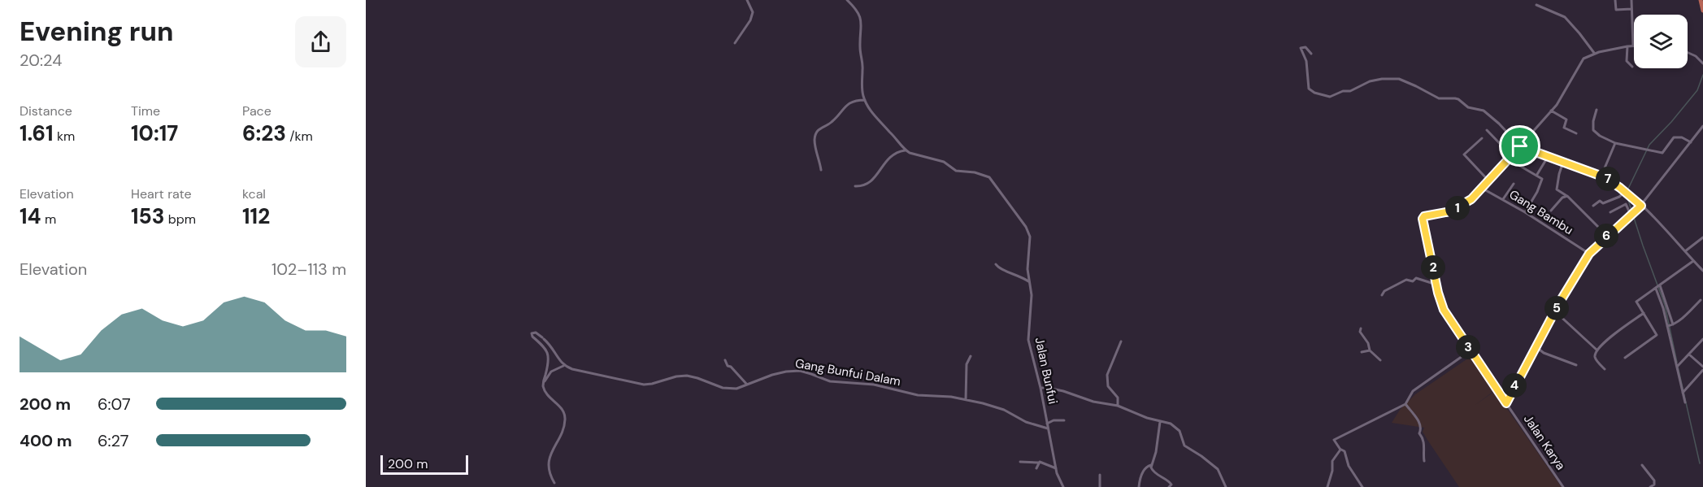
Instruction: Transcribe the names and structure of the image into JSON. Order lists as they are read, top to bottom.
{
  "streets": {
    "street": [
      "Gang Bambu",
      "Jalan Bunfui",
      "Gang Bunfui Dalam",
      "Jalan Karya"
    ]
  },
  "crossings": [
    ["Gang Bambu", "Jalan Karya"],
    ["Jalan Bunfui", "Gang Bunfui Dalam"]
  ],
  "scale_bar": "200 m",
  "page": {
    "heading": ["Evening run", "20:24"],
    "stats": [
      ["Distance", "1.61 km"],
      ["Time", "10:17"],
      ["Pace", "6:23 /km"],
      ["Elevation", "14 m"],
      ["Heart rate", "153 bpm"],
      ["kcal", "112"]
    ],
    "pins": [
      "7",
      "1",
      "6",
      "2",
      "5",
      "3",
      "4"
    ],
    "chart": ["Elevation", "102–113 m"],
    "list": [
      {
        "name": "200 m",
        "note": "6:07"
      },
      {
        "name": "400 m",
        "note": "6:27"
      }
    ],
    "scale": "200 m"
  }
}
